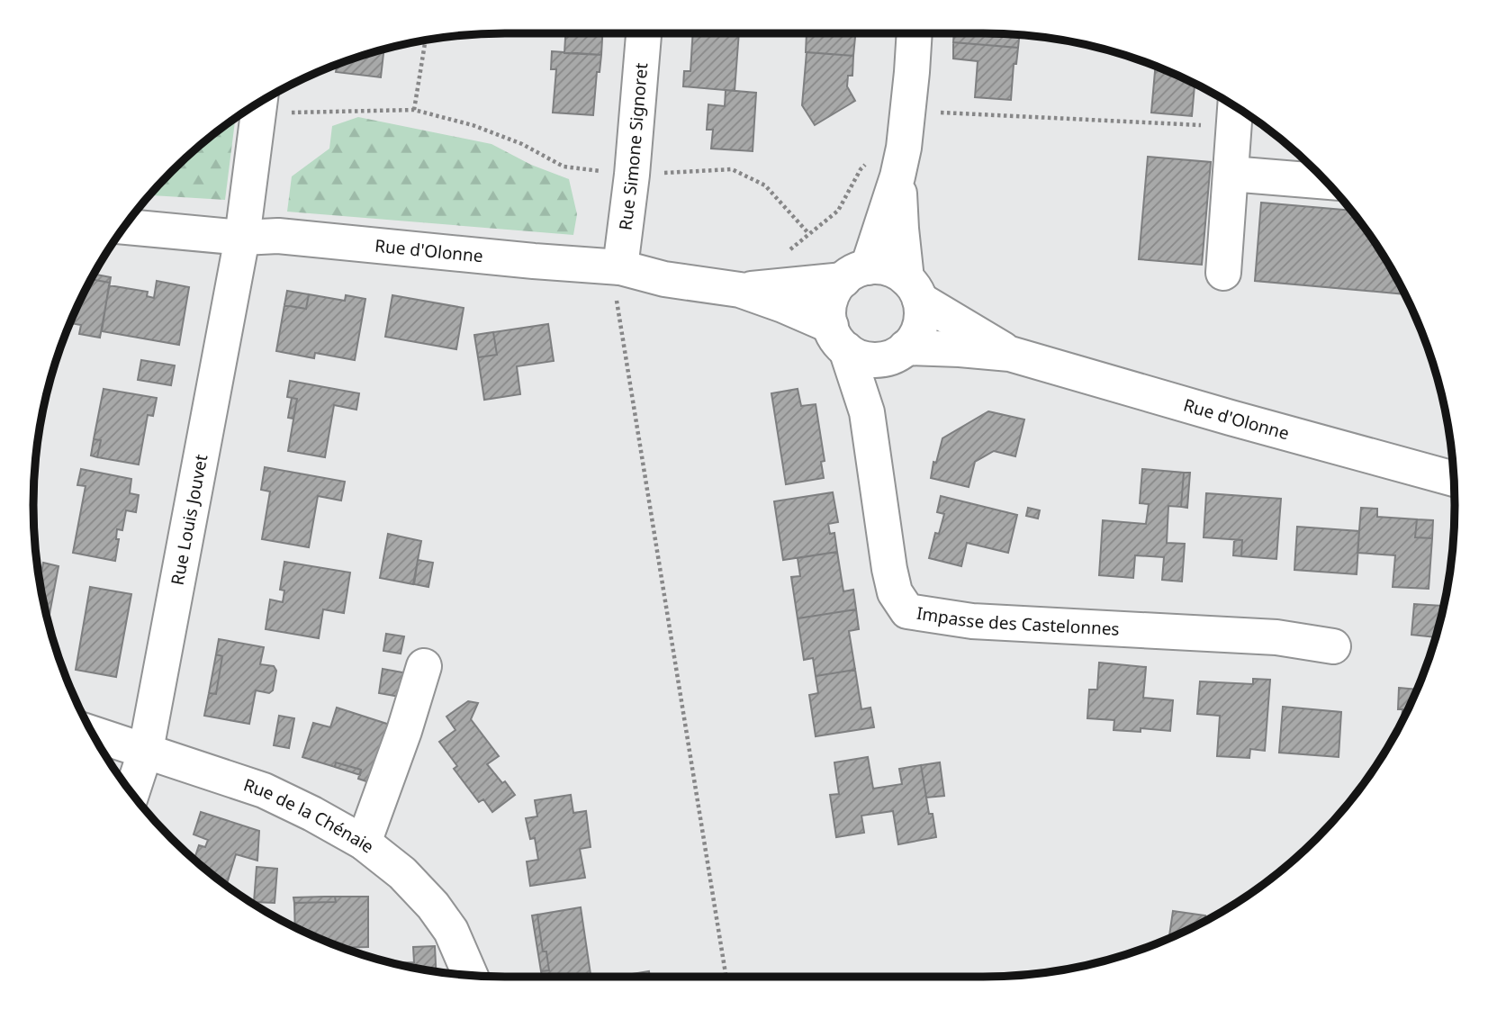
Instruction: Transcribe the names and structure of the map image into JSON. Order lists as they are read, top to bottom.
{
  "streets": {
    "street": [
      "Rue Simone Signoret",
      "Rue d'Olonne",
      "Rue Louis Jouvet",
      "Impasse des Castelonnes",
      "Rue de la Chénaie"
    ]
  },
  "crossings": [
    ["Rue Simone Signoret", "Rue d'Olonne"],
    ["Rue d'Olonne", "Rue Louis Jouvet"],
    ["Rue d'Olonne", "Impasse des Castelonnes"],
    ["Rue Louis Jouvet", "Rue de la Chénaie"]
  ]
}
